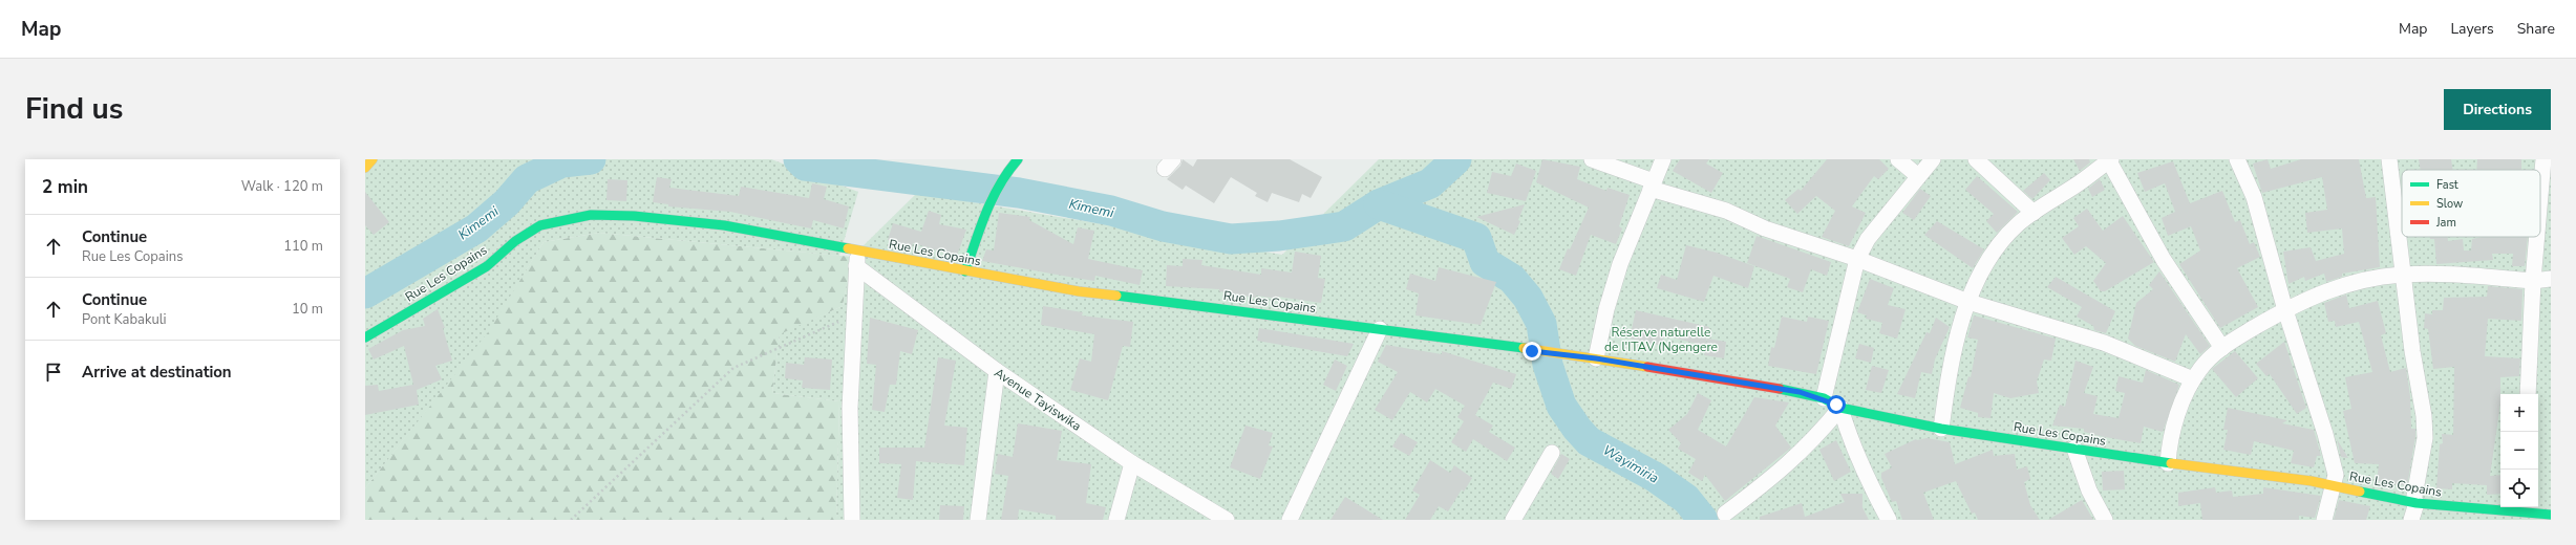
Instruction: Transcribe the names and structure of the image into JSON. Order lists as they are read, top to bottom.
{
  "streets": {
    "street": ["Rue Les Copains", "Avenue Tayiswika"]
  },
  "water": ["Kimemi", "Wayimiria"],
  "parks": ["Réserve naturelle de l'ITAV (Ngengere"],
  "legend": ["Fast", "Slow", "Jam"],
  "page": {
    "header": "Map",
    "nav": ["Map", "Layers", "Share"],
    "title": "Find us",
    "buttons": "Directions",
    "heading": ["2 min", "Walk · 120 m"],
    "list": [
      ["Continue", "Rue Les Copains", "110 m"],
      ["Continue", "Pont Kabakuli", "10 m"],
      "Arrive at destination"
    ],
    "map_buttons": ["+", "−"]
  }
}
